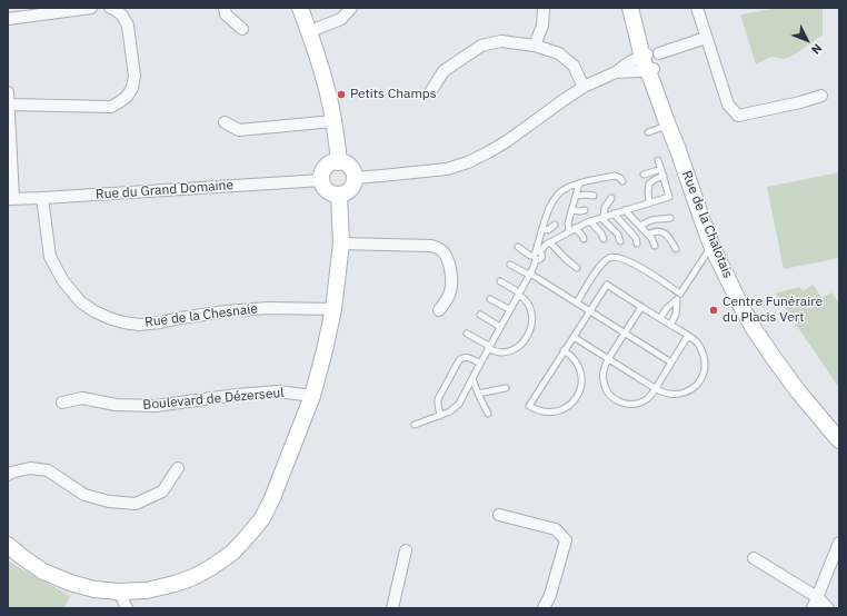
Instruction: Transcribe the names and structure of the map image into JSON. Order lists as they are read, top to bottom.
{
  "streets": {
    "street": [
      "Rue du Grand Domaine",
      "Rue de la Chalotais",
      "Rue de la Chesnaie",
      "Boulevard de Dézerseul"
    ]
  },
  "crossings": [
    ["Rue du Grand Domaine", "Rue de la Chesnaie"]
  ],
  "places": ["Petits Champs", "Centre Funéraire du Placis Vert"],
  "north": "bottom right"
}
